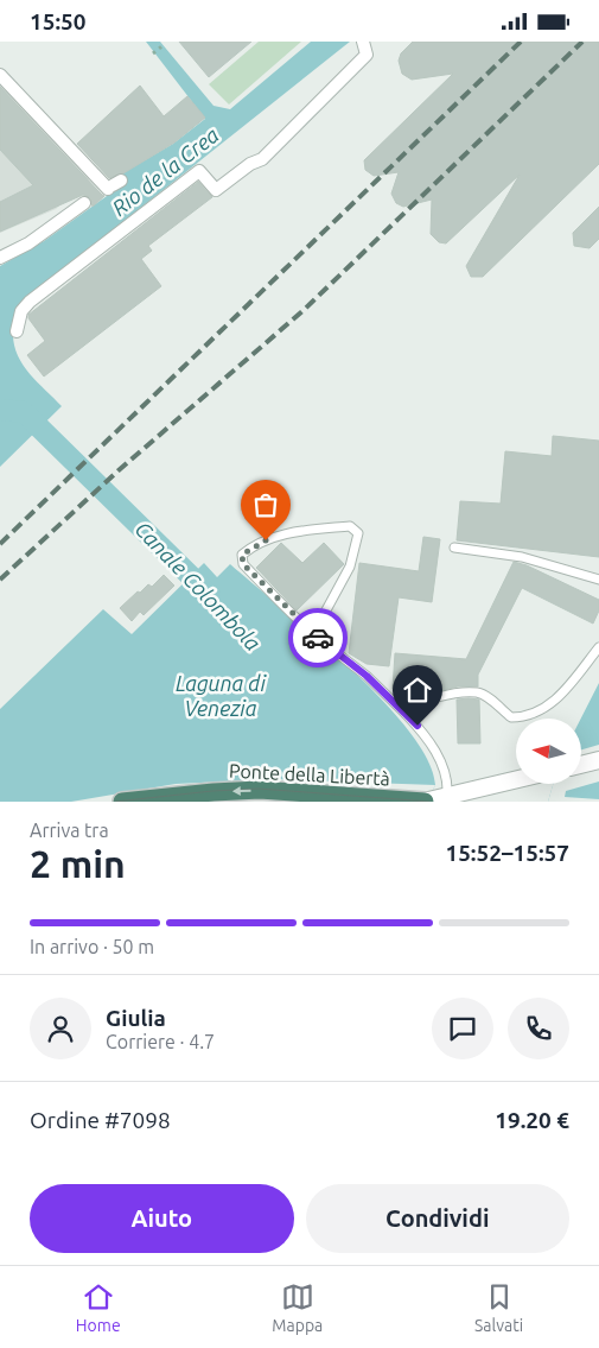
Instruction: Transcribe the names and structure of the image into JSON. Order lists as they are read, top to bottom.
{
  "streets": {
    "highway": ["Ponte della Libertà"]
  },
  "one_way": ["Ponte della Libertà"],
  "water": ["Rio de la Crea", "Canale Colombola", "Laguna di Venezia"],
  "north": "left",
  "page": {
    "status": "15:50",
    "heading": ["2 min", "Arriva tra", "15:52–15:57"],
    "panel": [
      "Giulia",
      "Corriere · 4.7",
      "Ordine #7098",
      "19.20 €"
    ],
    "bar": "In arrivo · 50 m",
    "buttons": ["Aiuto", "Condividi"],
    "tabs": ["Home", "Mappa", "Salvati"]
  }
}
